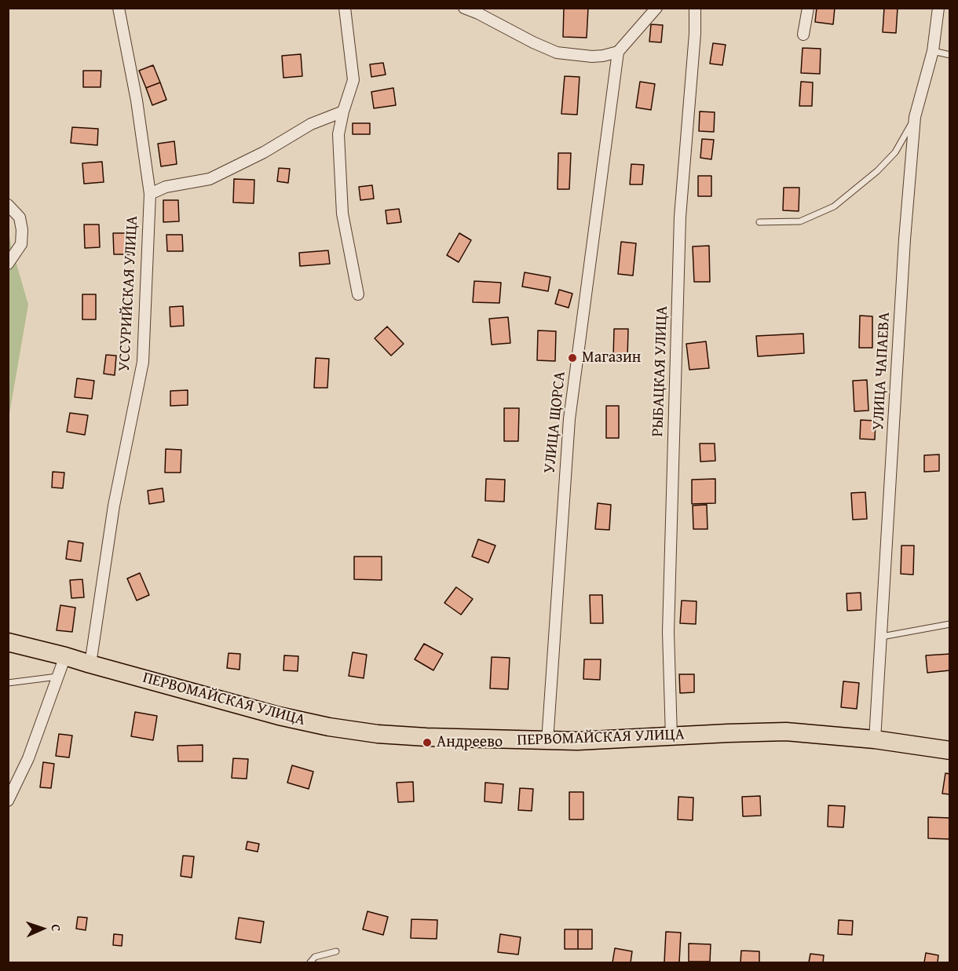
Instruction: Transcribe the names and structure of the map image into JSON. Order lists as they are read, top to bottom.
{
  "streets": {
    "main road": ["ПЕРВОМАЙСКАЯ УЛИЦА"],
    "street": [
      "УССУРИЙСКАЯ УЛИЦА",
      "РЫБАЦКАЯ УЛИЦА",
      "УЛИЦА ЧАПАЕВА",
      "УЛИЦА ЩОРСА"
    ]
  },
  "crossings": [
    ["УССУРИЙСКАЯ УЛИЦА", "ПЕРВОМАЙСКАЯ УЛИЦА"],
    ["РЫБАЦКАЯ УЛИЦА", "ПЕРВОМАЙСКАЯ УЛИЦА"],
    ["УЛИЦА ЧАПАЕВА", "ПЕРВОМАЙСКАЯ УЛИЦА"],
    ["УЛИЦА ЩОРСА", "ПЕРВОМАЙСКАЯ УЛИЦА"]
  ],
  "places": ["Магазин", "Андреево"],
  "north": "right"
}
